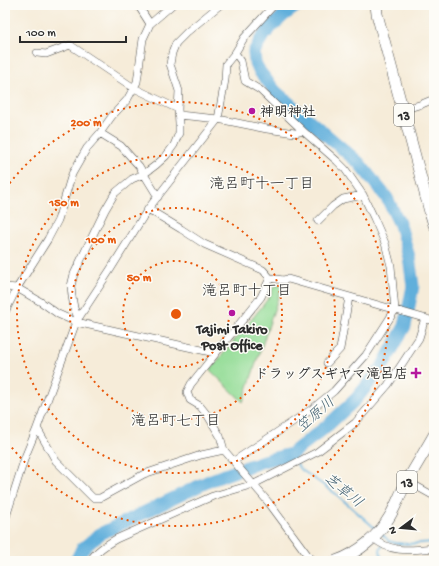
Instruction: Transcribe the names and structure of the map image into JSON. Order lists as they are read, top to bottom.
{
  "streets": {
    "main road": ["13"]
  },
  "districts": ["滝呂町十一丁目", "滝呂町十丁目", "滝呂町七丁目"],
  "water": ["笠原川", "芝草川"],
  "places": {
    "other": ["神明神社", "Tajimi Takiro Post Office"],
    "health": ["ドラッグスギヤマ滝呂店"]
  },
  "scale_bar": "100 m",
  "north": "left",
  "rings": [
    "200 m",
    "150 m",
    "100 m",
    "50 m"
  ]
}
